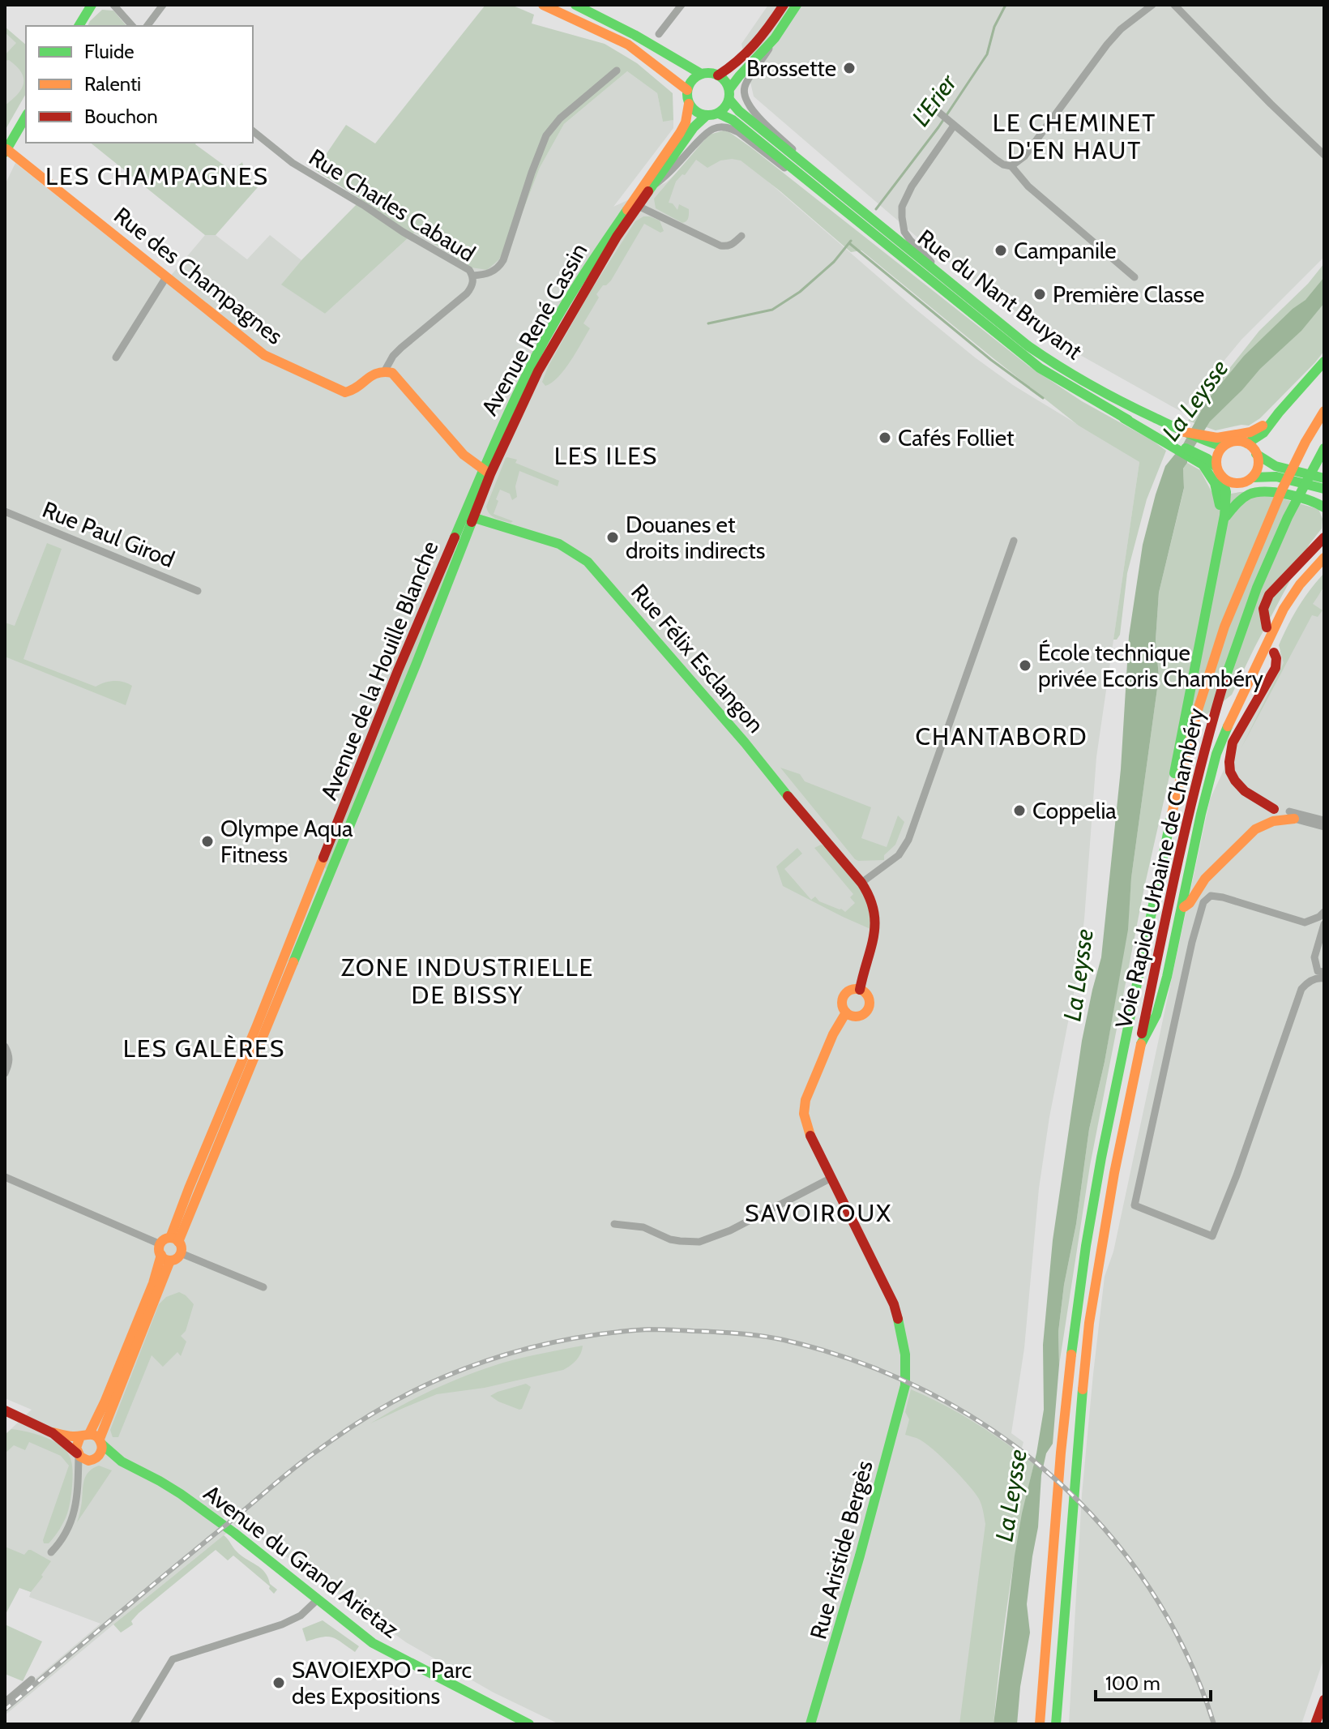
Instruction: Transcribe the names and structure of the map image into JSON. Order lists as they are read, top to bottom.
{
  "streets": {
    "main road": [
      "Rue des Champagnes",
      "Rue du Nant Bruyant",
      "Avenue René Cassin",
      "Rue Félix Esclangon",
      "Avenue de la Houille Blanche",
      "Voie Rapide Urbaine de Chambéry",
      "Rue Aristide Bergès",
      "Avenue du Grand Arietaz"
    ],
    "street": ["Rue Charles Cabaud", "Rue Paul Girod"]
  },
  "crossings": [
    ["Rue Charles Cabaud", "Rue des Champagnes"],
    ["Rue du Nant Bruyant", "Avenue René Cassin"],
    ["Avenue René Cassin", "Rue Félix Esclangon"],
    ["Avenue René Cassin", "Avenue de la Houille Blanche"],
    ["Rue Félix Esclangon", "Avenue de la Houille Blanche"],
    ["Rue Félix Esclangon", "Rue Aristide Bergès"]
  ],
  "districts": [
    "LE CHEMINET D'EN HAUT",
    "LES CHAMPAGNES",
    "LES ILES",
    "CHANTABORD",
    "ZONE INDUSTRIELLE DE BISSY",
    "LES GALÈRES",
    "SAVOIROUX"
  ],
  "water": ["L'Erier", "La Leysse"],
  "places": [
    "Brossette",
    "Campanile",
    "Première Classe",
    "Cafés Folliet",
    "Douanes et droits indirects",
    "École technique privée Ecoris Chambéry",
    "Coppelia",
    "Olympe Aqua Fitness",
    "SAVOIEXPO - Parc des Expositions"
  ],
  "legend": ["Fluide", "Ralenti", "Bouchon"],
  "scale_bar": "100 m"
}
